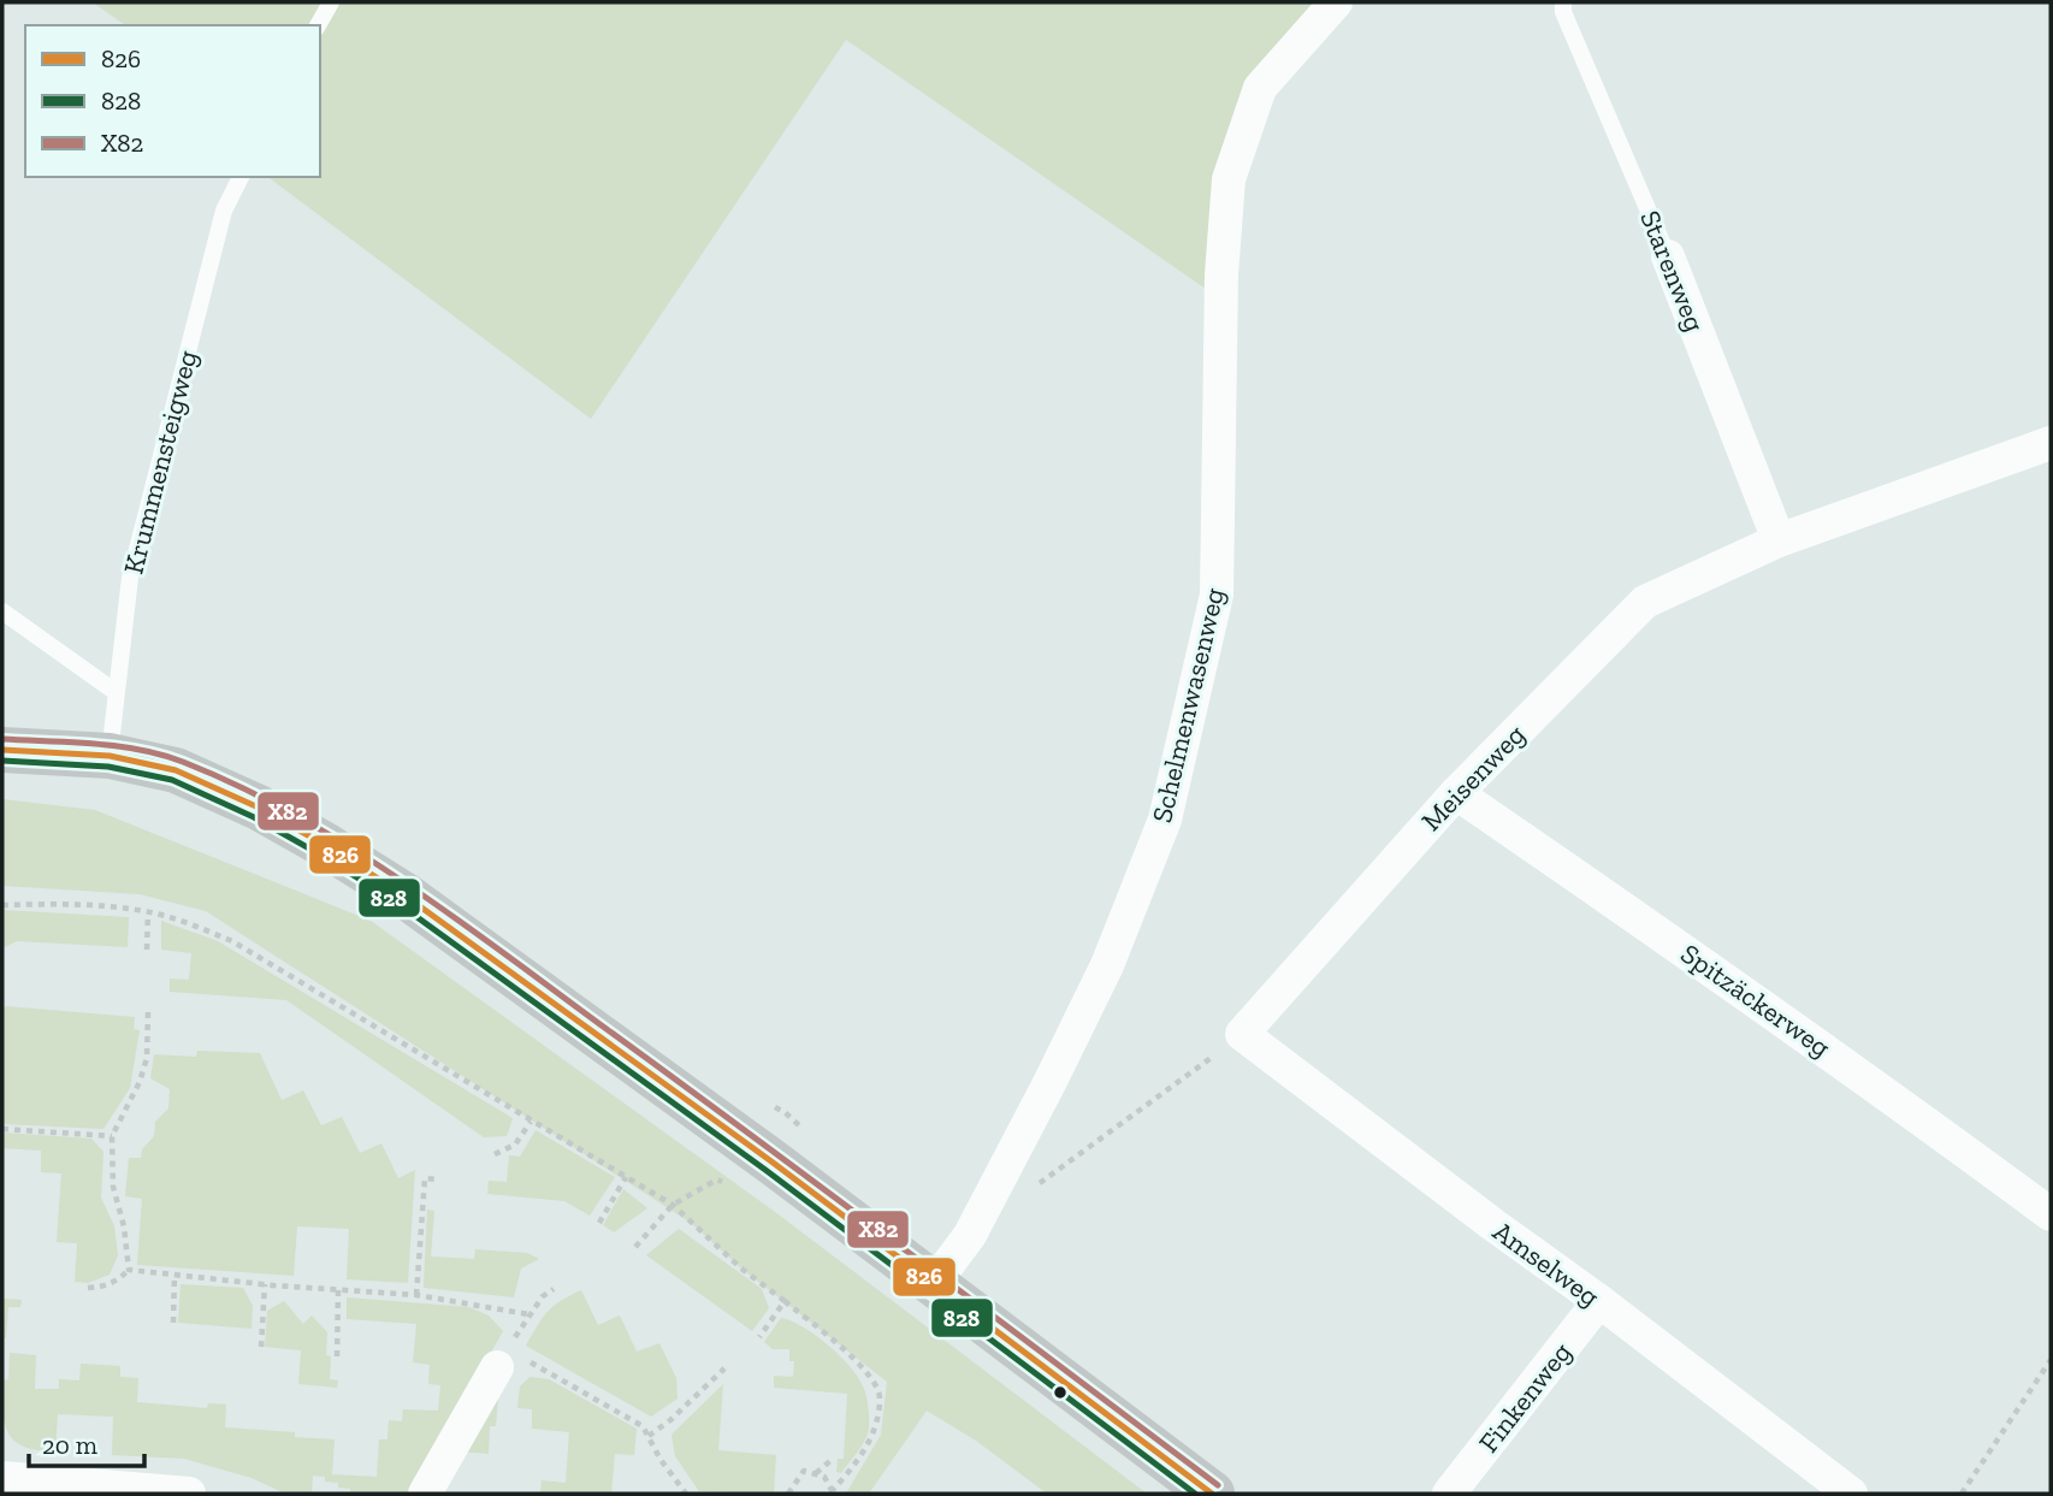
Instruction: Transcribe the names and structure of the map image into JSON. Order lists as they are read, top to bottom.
{
  "streets": {
    "street": [
      "Starenweg",
      "Schelmenwasenweg",
      "Meisenweg",
      "Spitzäckerweg",
      "Amselweg",
      "Finkenweg"
    ],
    "lane": ["Krummensteigweg"]
  },
  "crossings": [
    ["Starenweg", "Meisenweg"],
    ["Meisenweg", "Spitzäckerweg"],
    ["Meisenweg", "Amselweg"],
    ["Amselweg", "Finkenweg"]
  ],
  "lines": ["transit line X82", "transit line 826", "transit line 828"],
  "legend": ["826", "828", "X82"],
  "scale_bar": "20 m"
}
